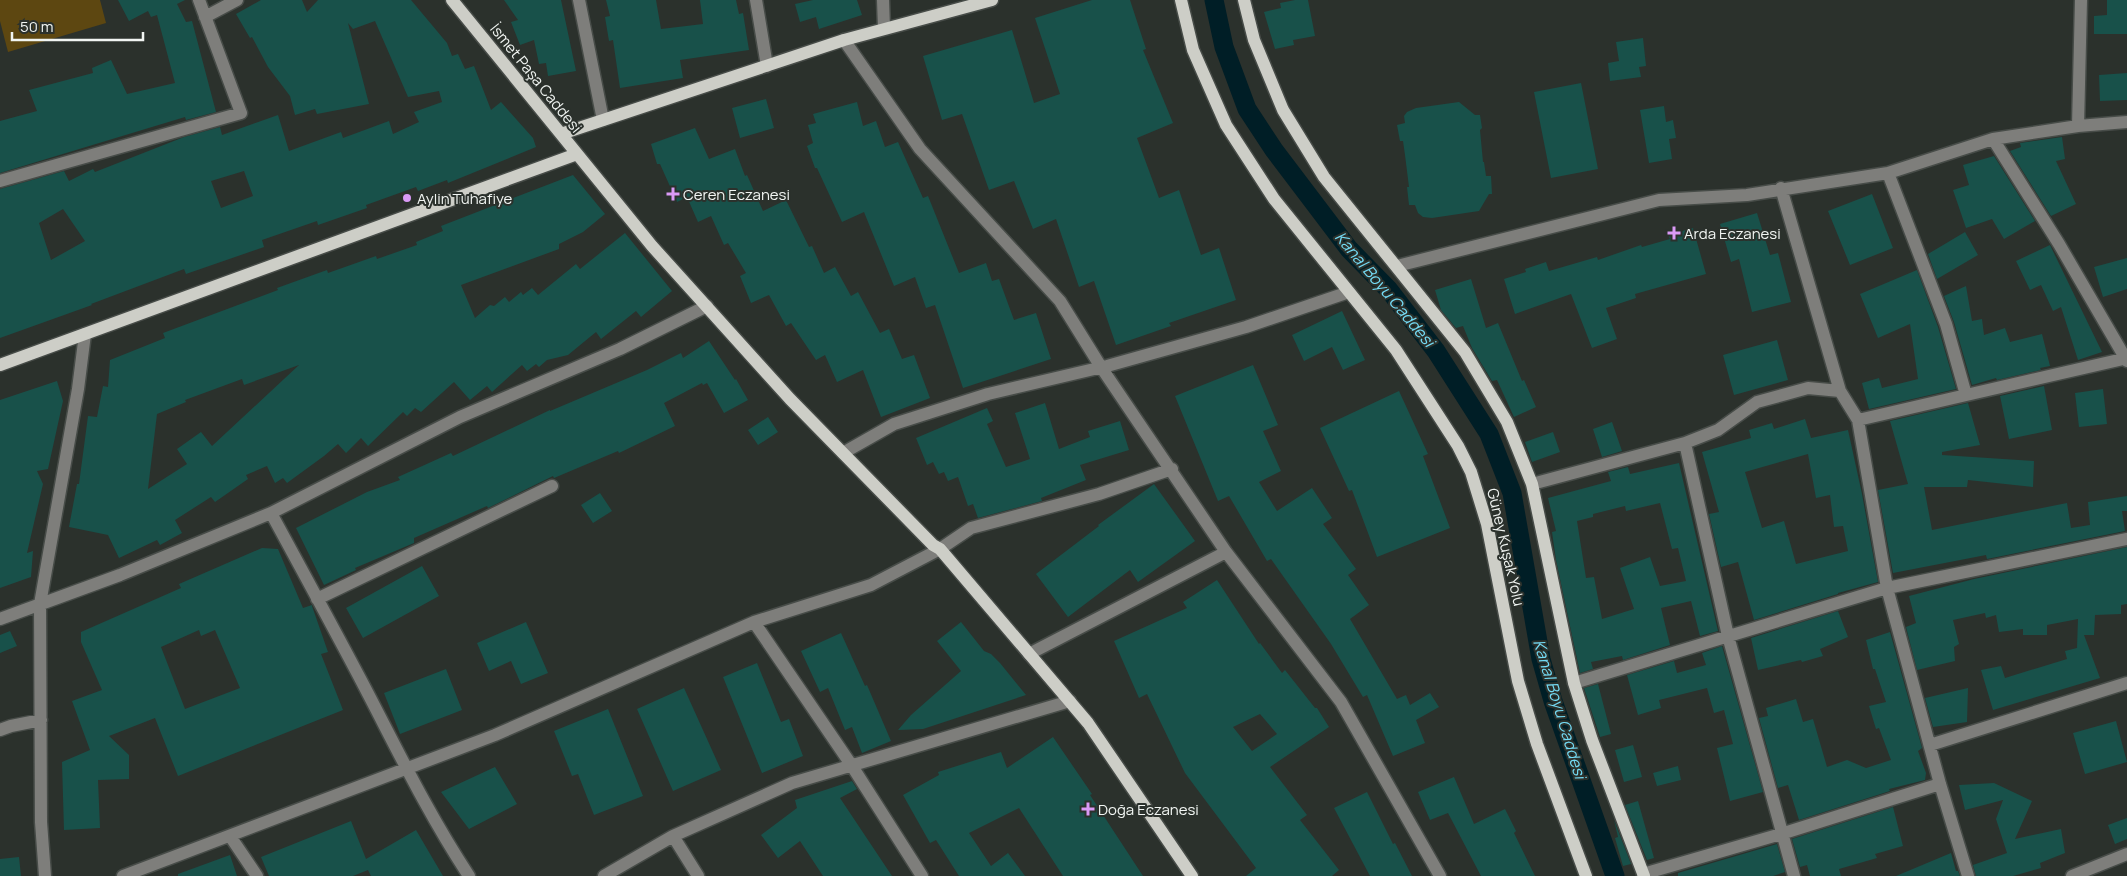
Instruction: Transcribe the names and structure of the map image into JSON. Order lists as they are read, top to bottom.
{
  "streets": {
    "main road": ["İsmet Paşa Caddesi", "Güney Kuşak Yolu"]
  },
  "water": ["Kanal Boyu Caddesi"],
  "places": {
    "health": ["Ceren Eczanesi", "Arda Eczanesi", "Doğa Eczanesi"],
    "other": ["Aylin Tuhafiye"]
  },
  "scale_bar": "50 m"
}
